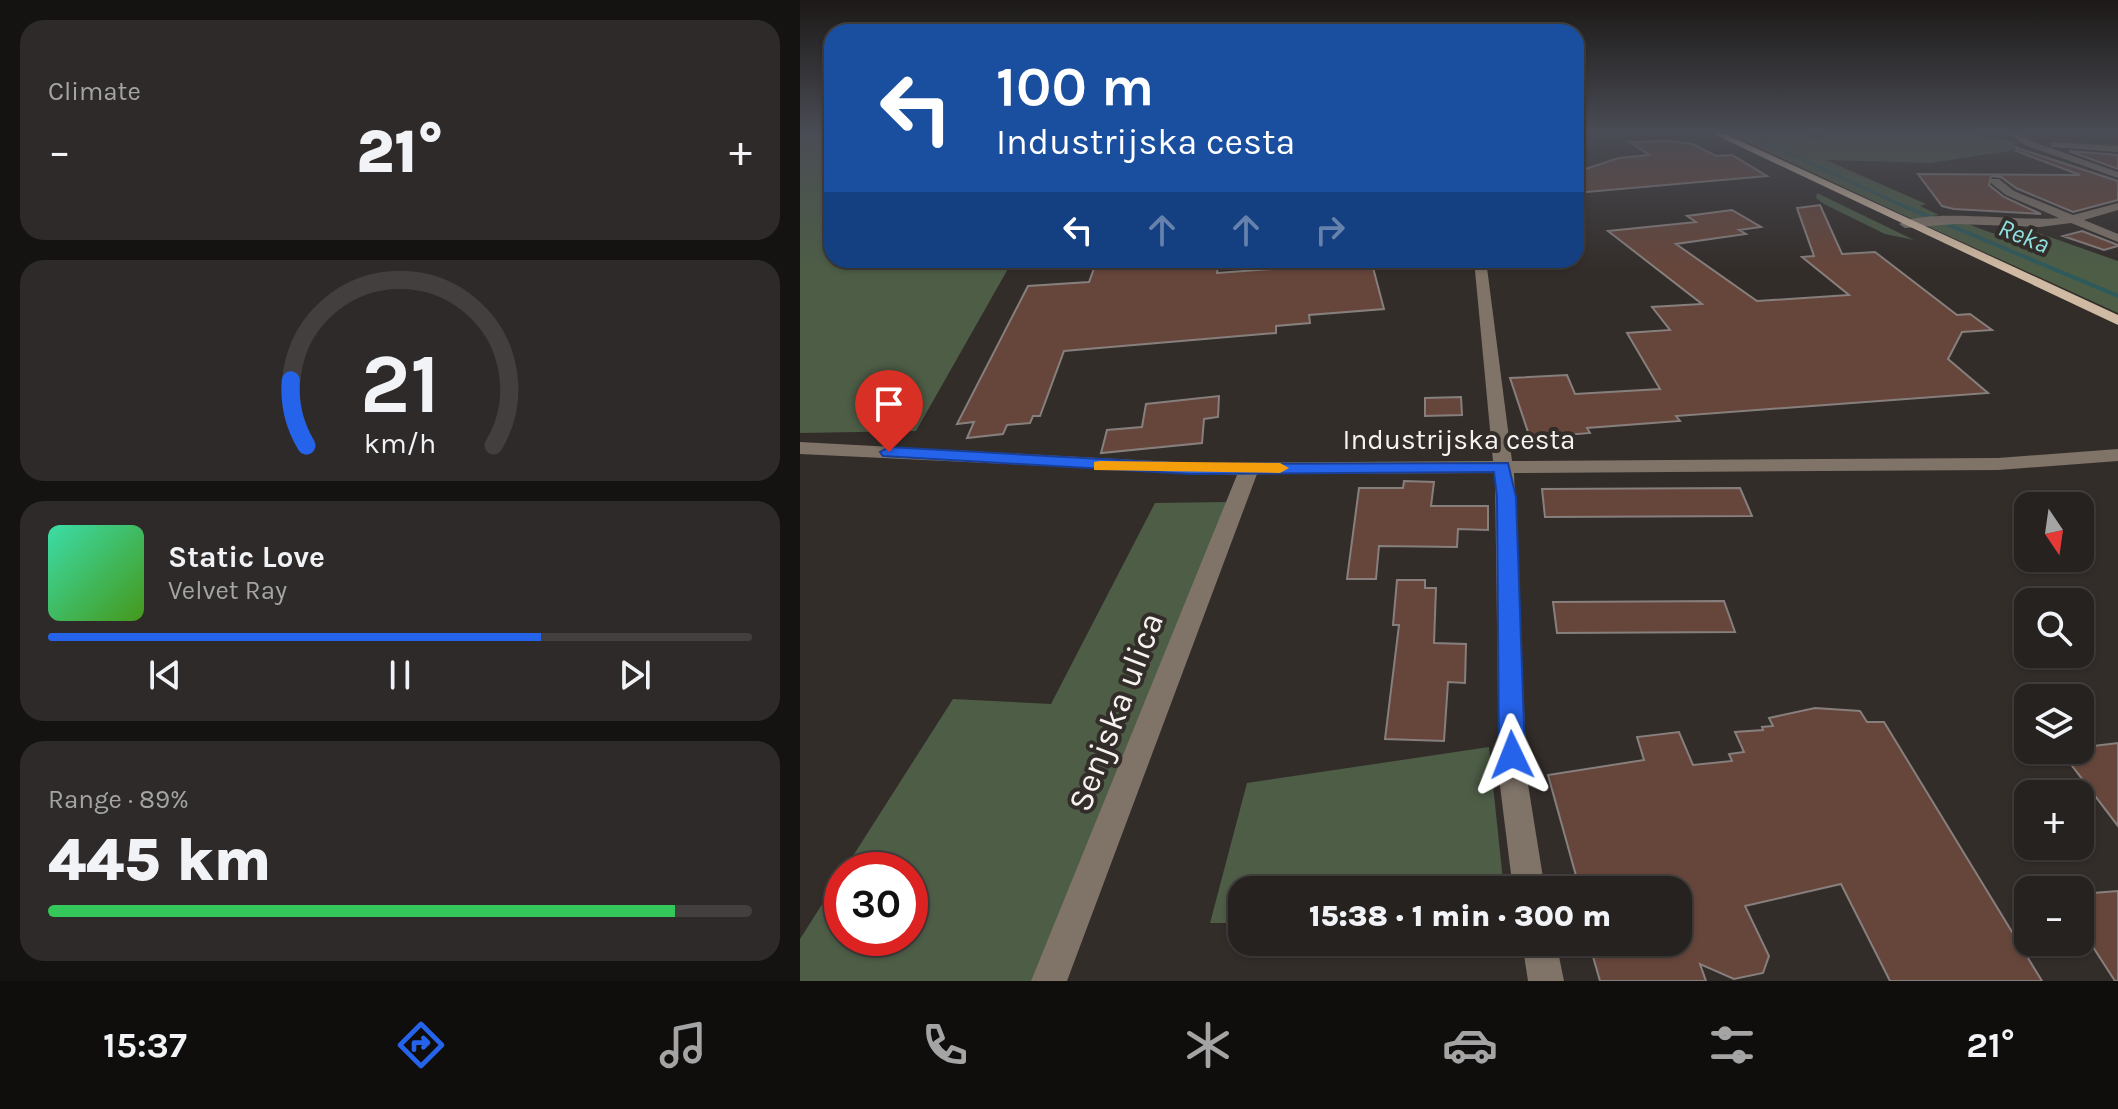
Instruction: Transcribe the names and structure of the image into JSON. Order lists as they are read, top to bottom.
{
  "streets": {
    "street": ["Industrijska cesta", "Senjska ulica"]
  },
  "crossings": [
    ["Industrijska cesta", "Senjska ulica"]
  ],
  "water": ["Reka"],
  "north": "bottom",
  "page": {
    "tile": [
      "Climate",
      ["Range · 89%", "445 km"]
    ],
    "turn": ["100 m", "Industrijska cesta"],
    "heat": ["−", "21°", "+"],
    "map_buttons": ["+", "−"],
    "song": ["Static Love", "Velvet Ray"],
    "limit": "30",
    "trip": "15:38 · 1 min · 300 m",
    "tabs": ["15:37", "21°"],
    "gauge": ["21", "km/h"]
  }
}
